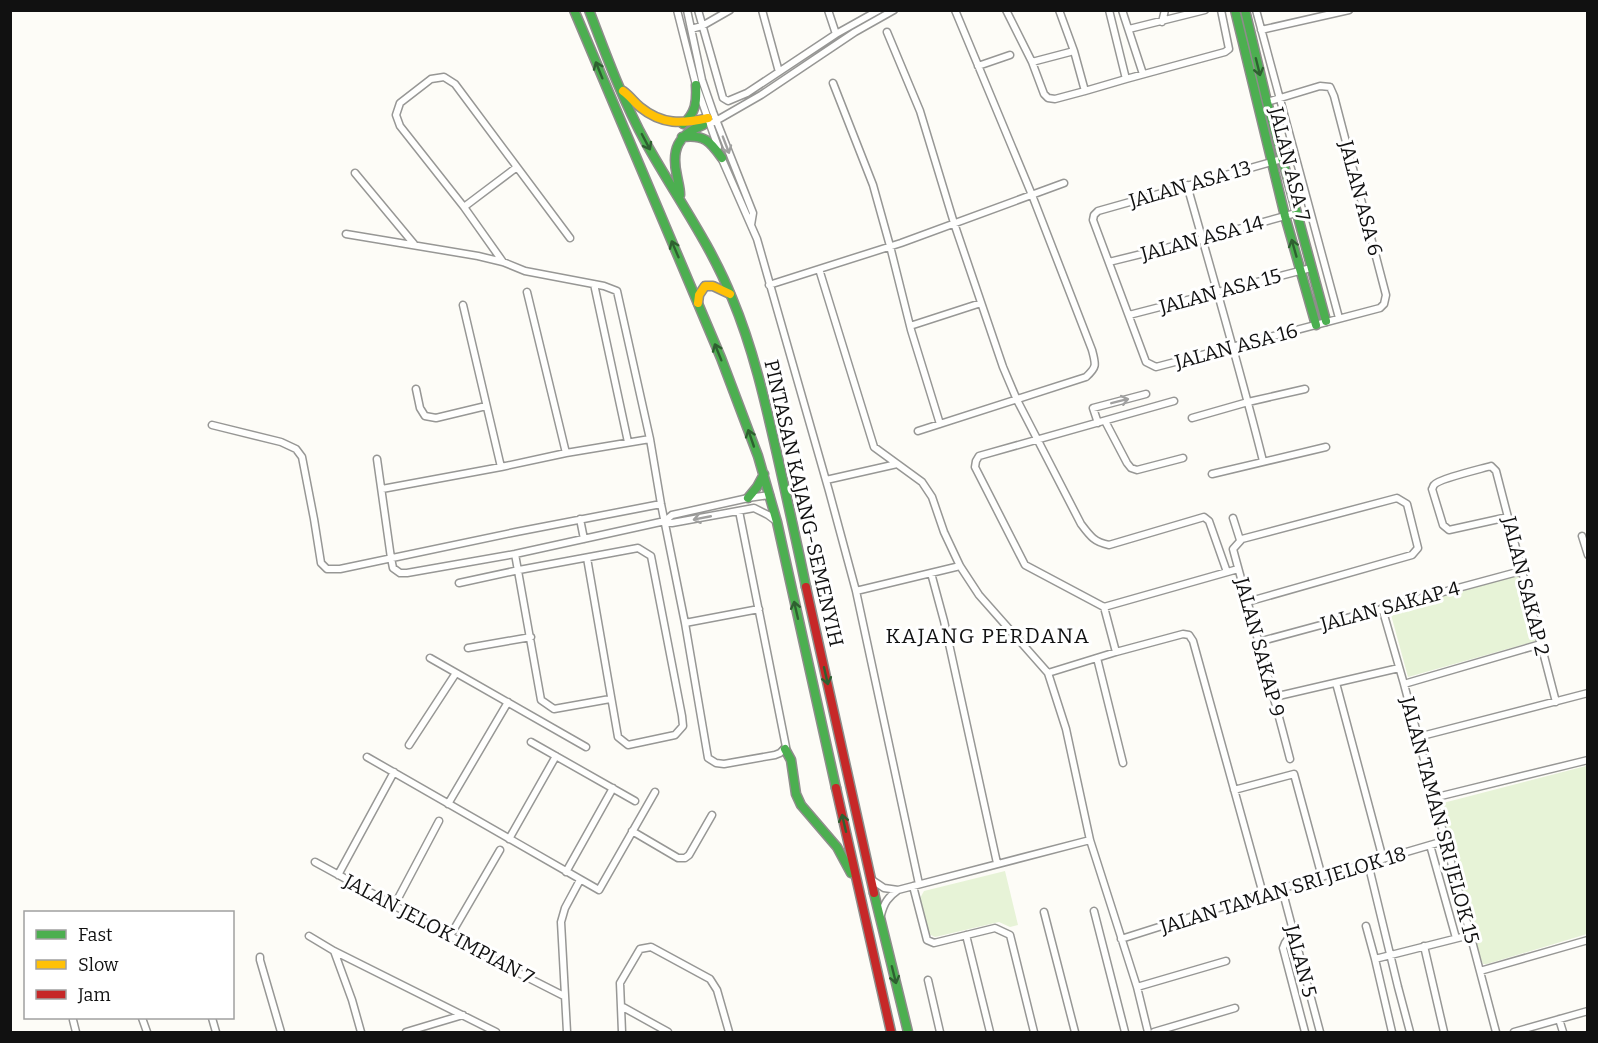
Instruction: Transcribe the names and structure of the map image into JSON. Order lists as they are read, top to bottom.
{
  "streets": {
    "main road": ["JALAN ASA 7", "PINTASAN KAJANG-SEMENYIH"],
    "street": [
      "JALAN ASA 13",
      "JALAN ASA 6",
      "JALAN ASA 14",
      "JALAN ASA 15",
      "JALAN ASA 16",
      "JALAN SAKAP 2",
      "JALAN SAKAP 4",
      "JALAN SAKAP 9",
      "JALAN TAMAN SRI JELOK 15",
      "JALAN TAMAN SRI JELOK 18",
      "JALAN JELOK IMPIAN 7",
      "JALAN 5"
    ]
  },
  "crossings": [
    ["JALAN ASA 7", "JALAN ASA 13"],
    ["JALAN ASA 7", "JALAN ASA 6"],
    ["JALAN ASA 7", "JALAN ASA 14"],
    ["JALAN ASA 7", "JALAN ASA 15"],
    ["JALAN ASA 7", "JALAN ASA 16"],
    ["JALAN ASA 13", "JALAN ASA 14"],
    ["JALAN ASA 6", "JALAN ASA 16"],
    ["JALAN ASA 15", "JALAN ASA 16"],
    ["JALAN SAKAP 2", "JALAN SAKAP 4"],
    ["JALAN SAKAP 4", "JALAN SAKAP 9"],
    ["JALAN SAKAP 4", "JALAN TAMAN SRI JELOK 15"],
    ["JALAN TAMAN SRI JELOK 15", "JALAN TAMAN SRI JELOK 18"],
    ["JALAN TAMAN SRI JELOK 18", "JALAN 5"]
  ],
  "districts": ["KAJANG PERDANA"],
  "legend": ["Fast", "Slow", "Jam"]
}
